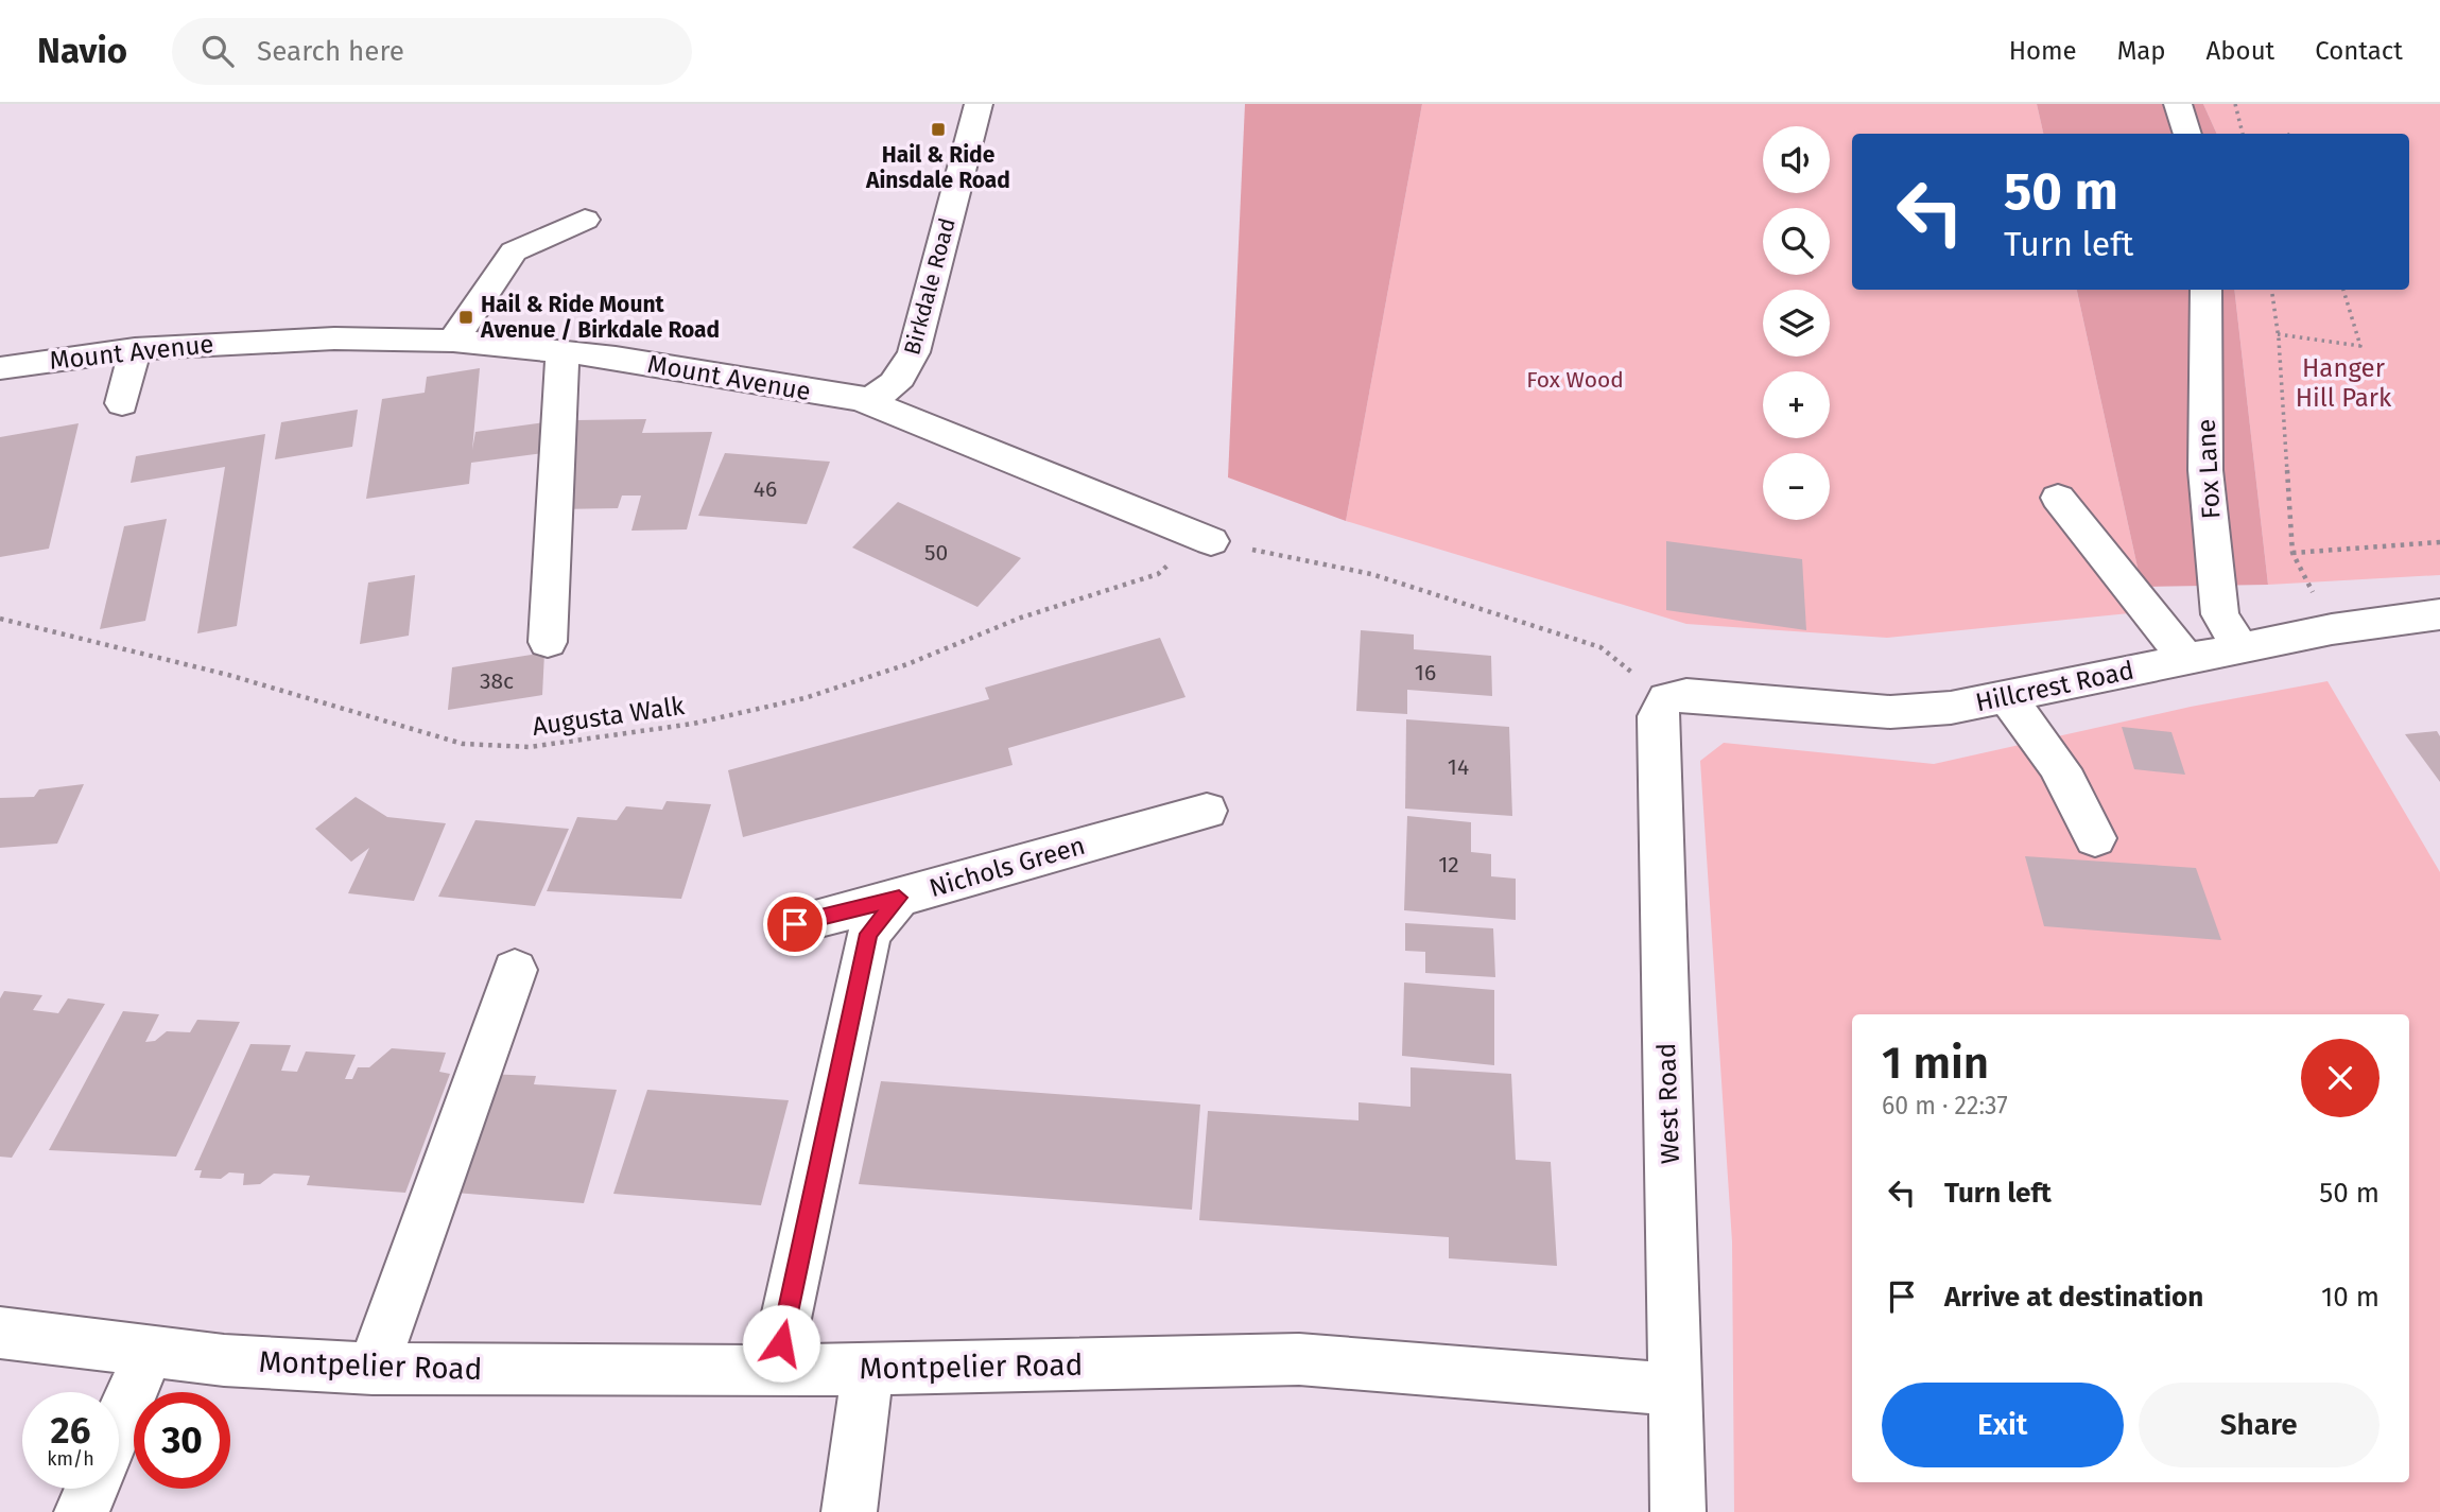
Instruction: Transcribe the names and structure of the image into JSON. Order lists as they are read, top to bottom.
{
  "streets": {
    "street": [
      "Birkdale Road",
      "Mount Avenue",
      "Fox Lane",
      "Hillcrest Road",
      "Nichols Green",
      "West Road",
      "Montpelier Road"
    ],
    "path": ["Augusta Walk"]
  },
  "crossings": [
    ["Birkdale Road", "Mount Avenue"],
    ["Mount Avenue", "Augusta Walk"],
    ["Fox Lane", "Hillcrest Road"],
    ["Hillcrest Road", "West Road"],
    ["Nichols Green", "Montpelier Road"],
    ["West Road", "Montpelier Road"]
  ],
  "parks": ["Hanger Hill Park", "Fox Wood"],
  "places": {
    "transit": ["Hail & Ride Ainsdale Road", "Hail & Ride Mount Avenue / Birkdale Road"]
  },
  "house_numbers": [
    "46",
    "50",
    "16",
    "38c",
    "14",
    "12"
  ],
  "page": {
    "header": "Navio",
    "search": "Search here",
    "nav": [
      "Home",
      "Map",
      "About",
      "Contact"
    ],
    "map_buttons": ["+", "−"],
    "turn": ["50 m", "Turn left"],
    "heading": ["1 min", "60 m · 22:37"],
    "list": [
      {
        "name": "Turn left",
        "value": "50 m"
      },
      {
        "name": "Arrive at destination",
        "value": "10 m"
      }
    ],
    "buttons": ["Exit", "Share"],
    "speed": "26 km/h",
    "limit": "30"
  }
}
